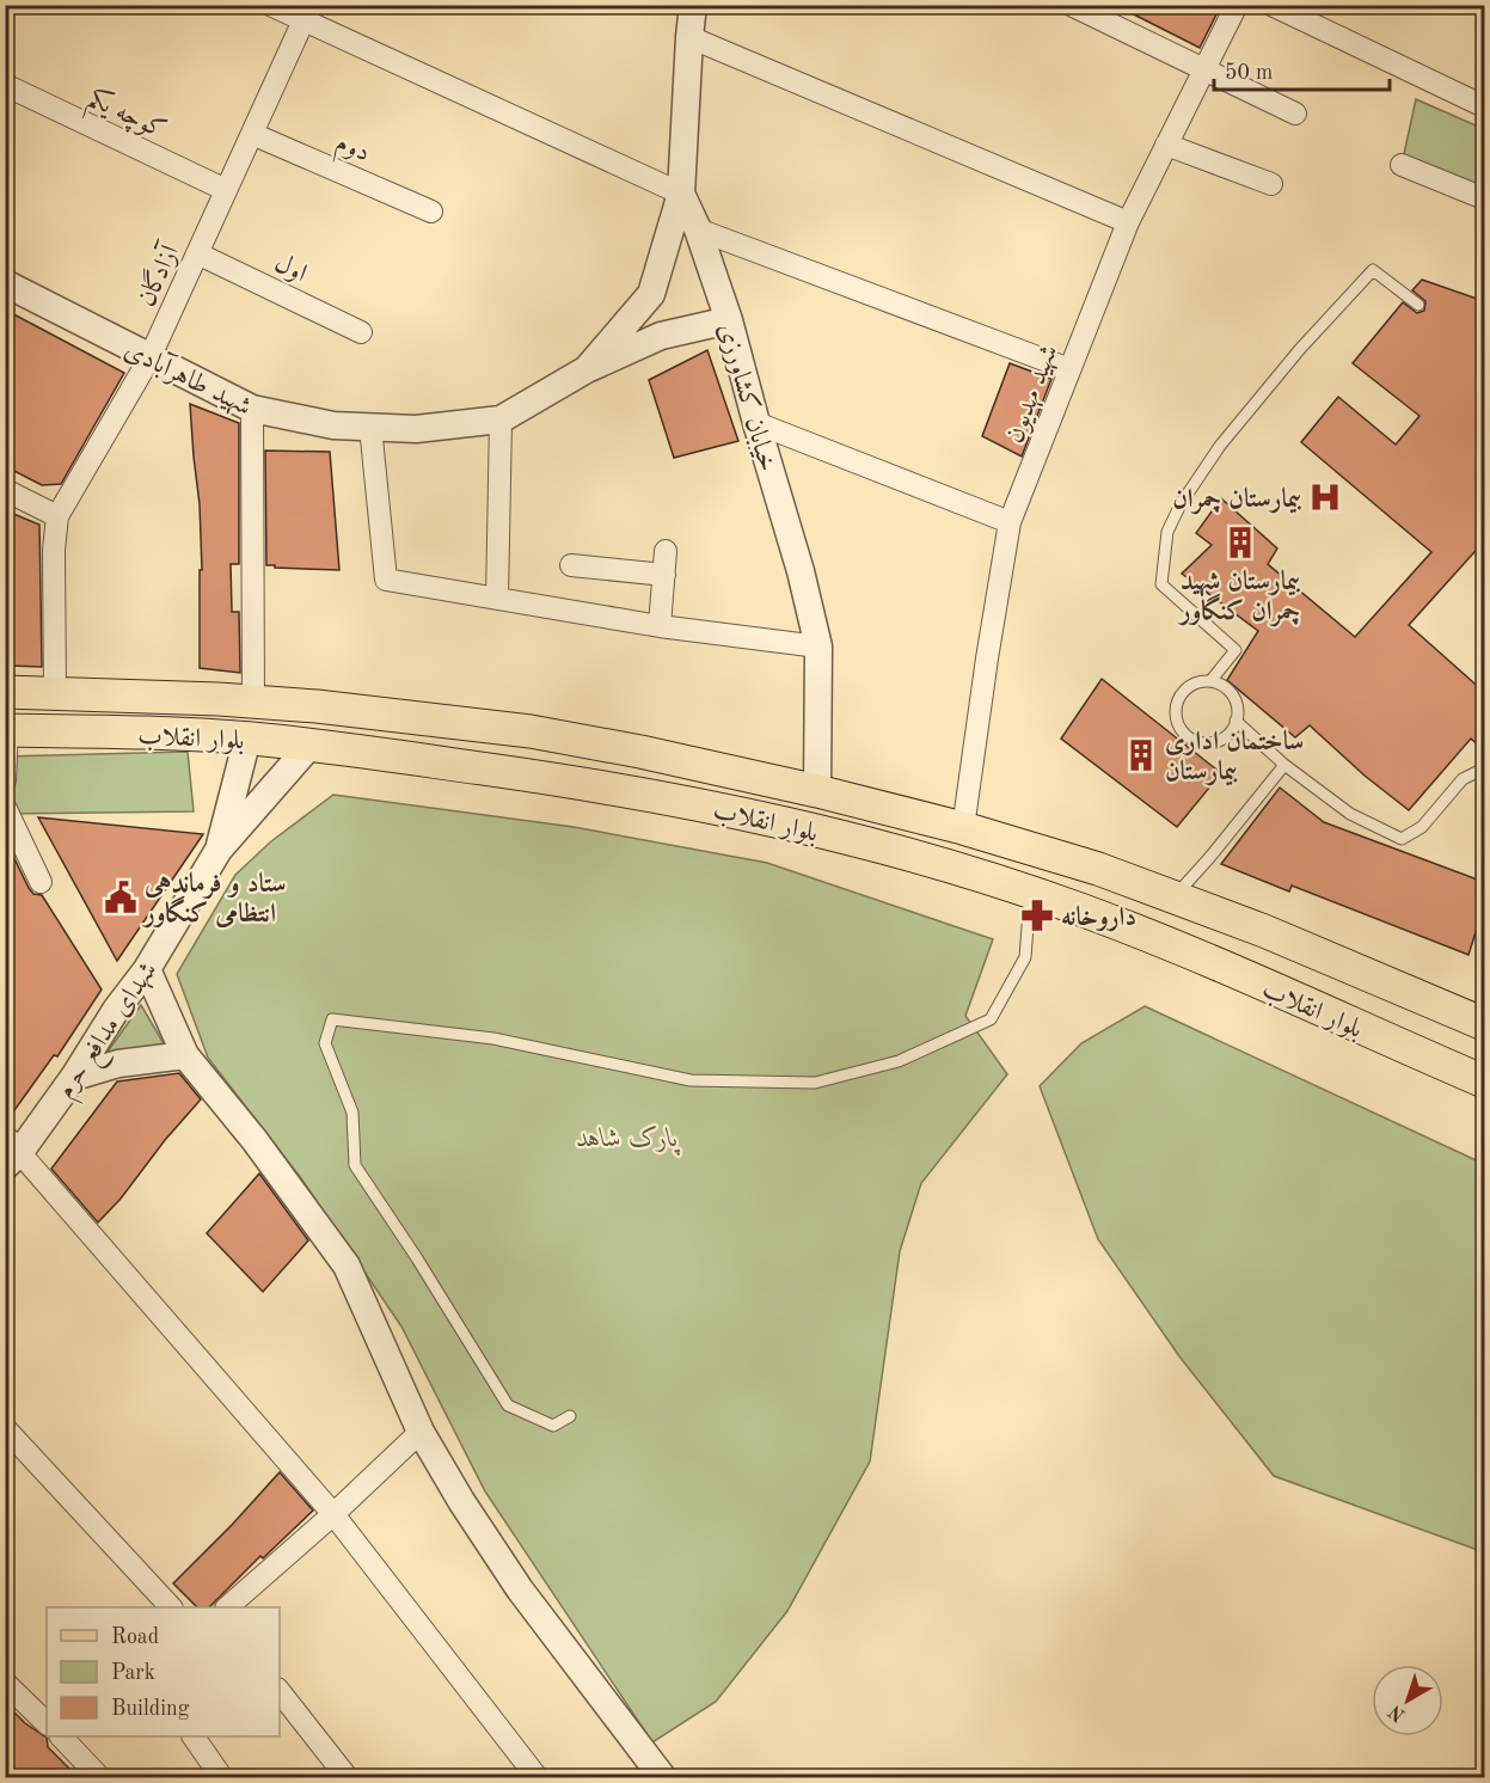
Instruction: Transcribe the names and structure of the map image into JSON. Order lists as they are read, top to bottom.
{
  "streets": {
    "main road": ["بلوار انقلاب"],
    "street": [
      "کوچه یکم",
      "دوم",
      "اول",
      "آزادگان",
      "شهید طاهرآبادی",
      "شهید مهدیون",
      "خیابان کشاورزی",
      "شهدای مدافع حرم"
    ]
  },
  "crossings": [
    ["کوچه یکم", "آزادگان"],
    ["دوم", "آزادگان"],
    ["اول", "آزادگان"],
    ["آزادگان", "شهید طاهرآبادی"],
    ["آزادگان", "بلوار انقلاب"],
    ["شهید مهدیون", "بلوار انقلاب"],
    ["خیابان کشاورزی", "بلوار انقلاب"]
  ],
  "parks": ["پارک شاهد"],
  "places": {
    "hospital": ["بیمارستان چمران"],
    "building": ["بیمارستان شهید چمران کنگاور", "ساختمان اداری بیمارستان"],
    "public building": ["ستاد و فرماندهی انتظامی کنگاور"],
    "pharmacy": ["داروخانه"]
  },
  "legend": ["Road", "Park", "Building"],
  "scale_bar": "50 m",
  "north": "bottom left"
}
